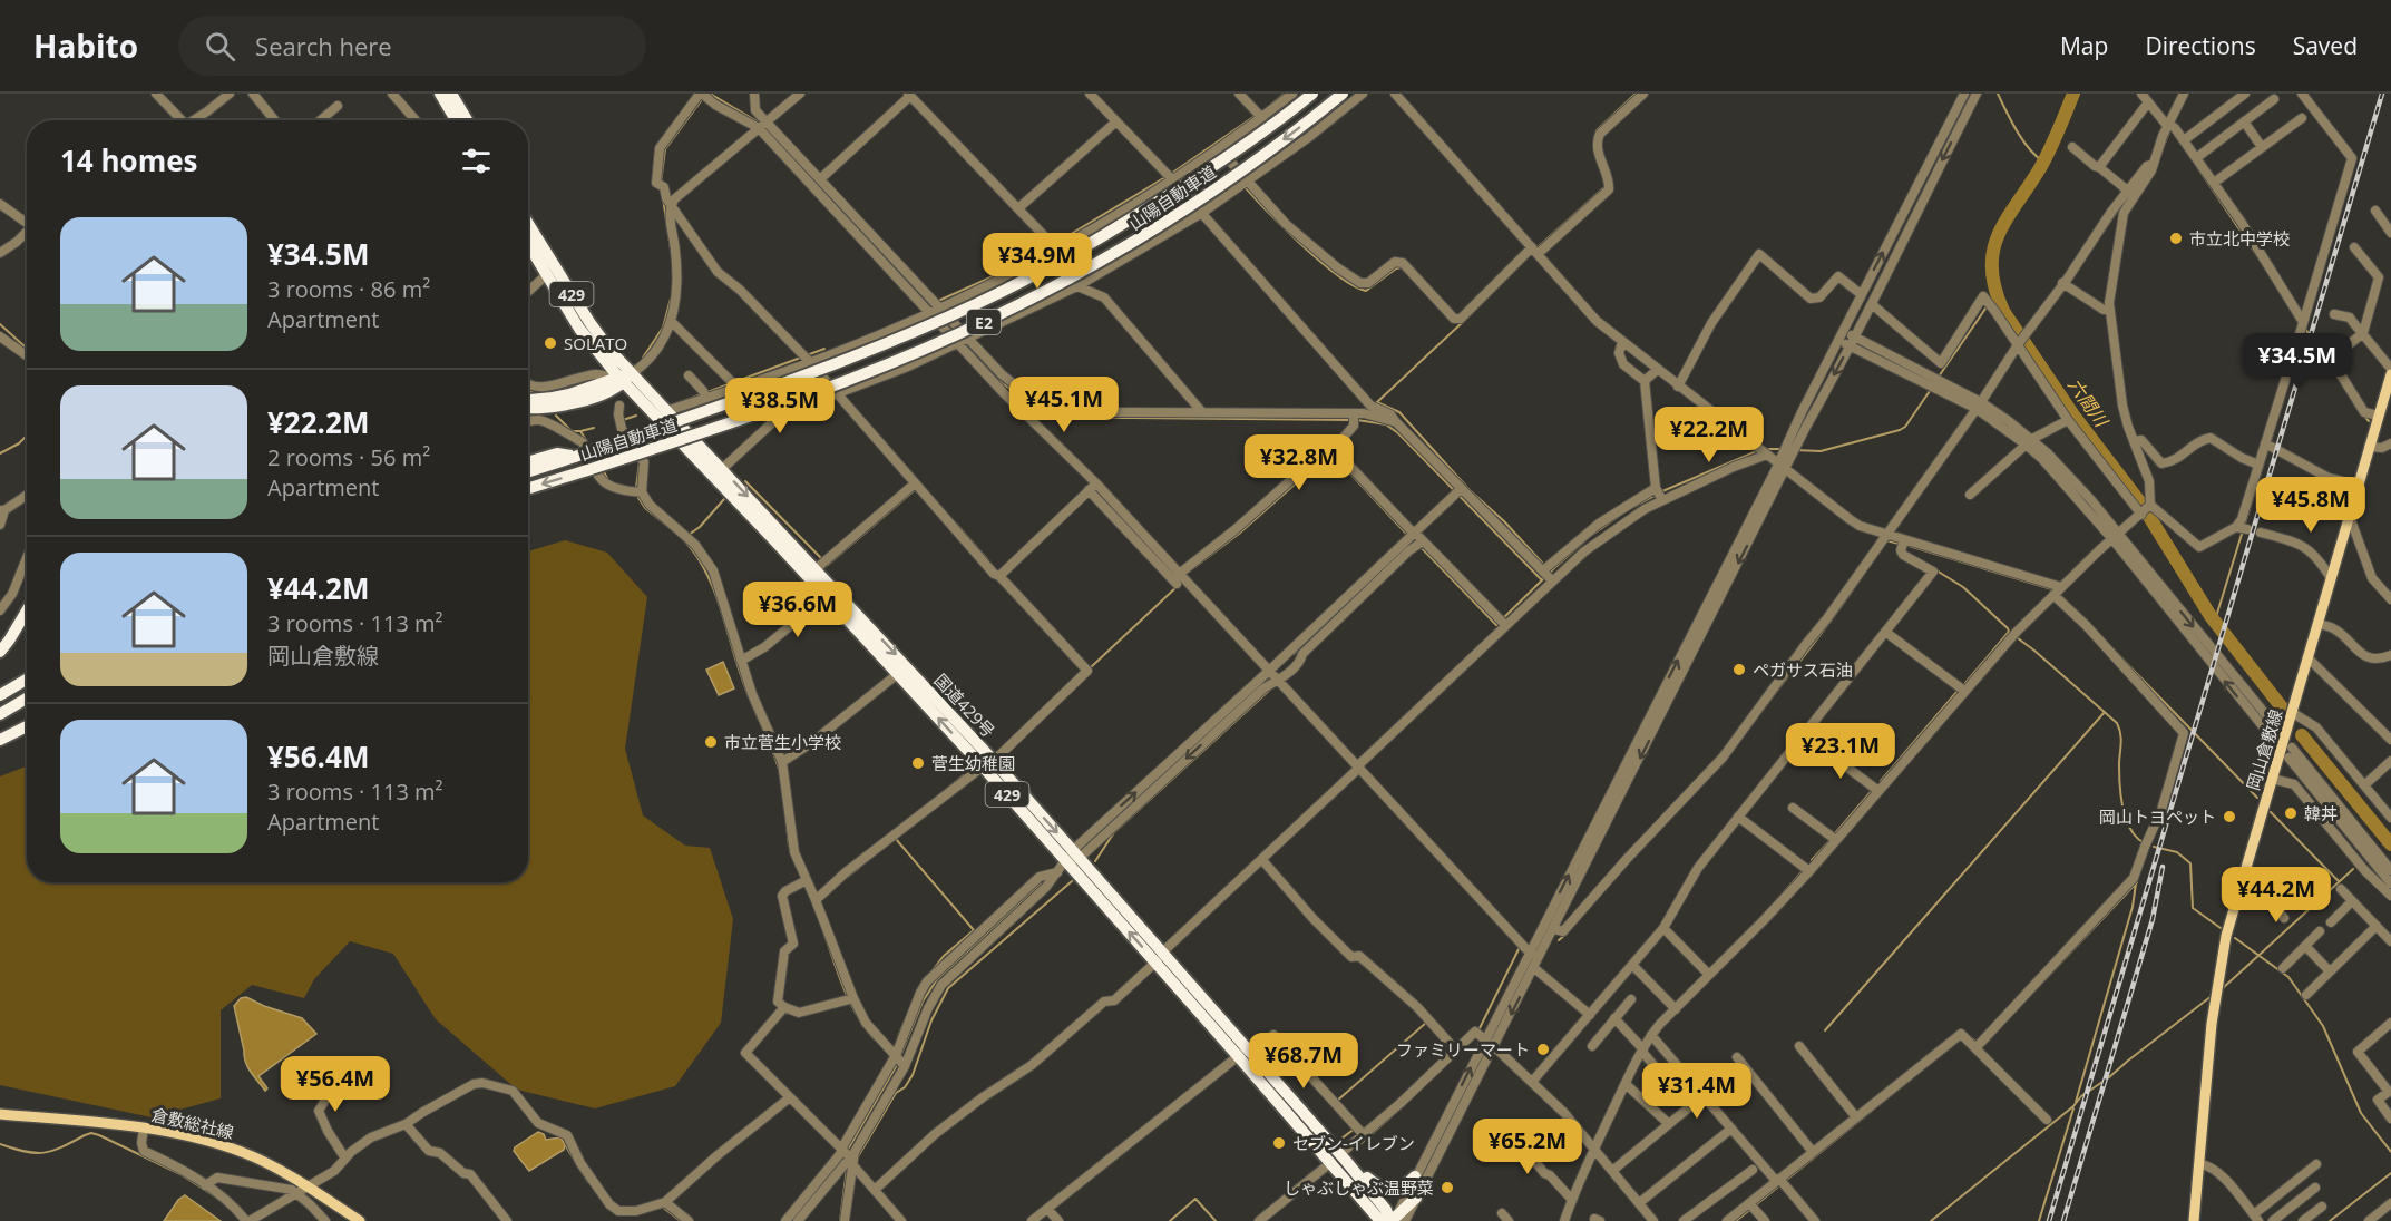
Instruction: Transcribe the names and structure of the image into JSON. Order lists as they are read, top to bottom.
{
  "streets": {
    "highway": [
      "山陽自動車道",
      "429",
      "E2",
      "国道429号"
    ],
    "main road": ["岡山倉敷線", "倉敷総社線"]
  },
  "water": ["六間川"],
  "places": [
    "市立北中学校",
    "SOLATO",
    "ペガサス石油",
    "市立菅生小学校",
    "菅生幼稚園",
    "韓丼",
    "岡山トヨペット",
    "ファミリーマート",
    "セブン-イレブン",
    "しゃぶしゃぶ温野菜"
  ],
  "page": {
    "header": "Habito",
    "search": "Search here",
    "nav": ["Map", "Directions", "Saved"],
    "heading": "14 homes",
    "list": [
      {
        "name": "¥34.5M",
        "note": "3 rooms · 86 m² · Apartment"
      },
      {
        "name": "¥22.2M",
        "note": "2 rooms · 56 m² · Apartment"
      },
      {
        "name": "¥44.2M",
        "note": "3 rooms · 113 m² · 岡山倉敷線"
      },
      {
        "name": "¥56.4M",
        "note": "3 rooms · 113 m² · Apartment"
      }
    ],
    "price": [
      "¥34.9M",
      "¥34.5M",
      "¥45.1M",
      "¥38.5M",
      "¥22.2M",
      "¥32.8M",
      "¥45.8M",
      "¥36.6M",
      "¥23.1M",
      "¥44.2M",
      "¥68.7M",
      "¥56.4M",
      "¥31.4M",
      "¥65.2M"
    ]
  }
}
